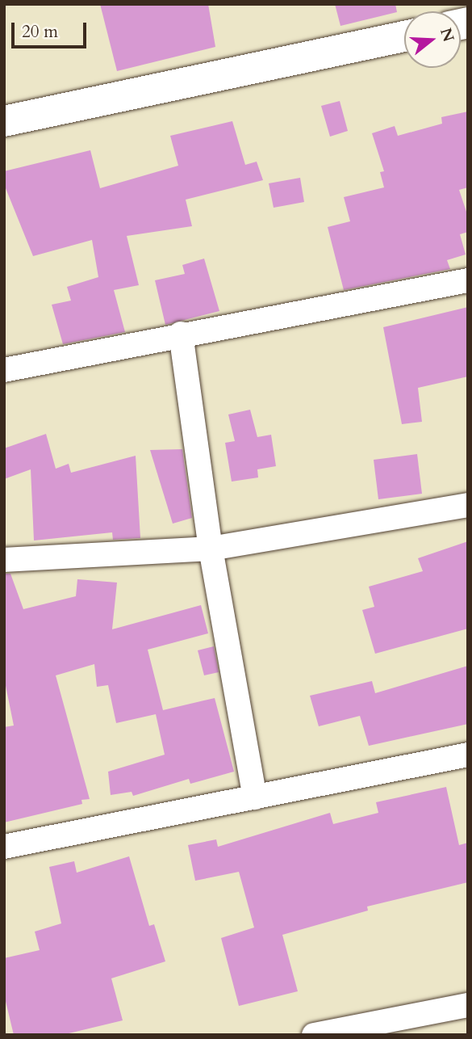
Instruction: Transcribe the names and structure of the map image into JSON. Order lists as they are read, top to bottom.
{
  "scale_bar": "20 m",
  "north": "right"
}
